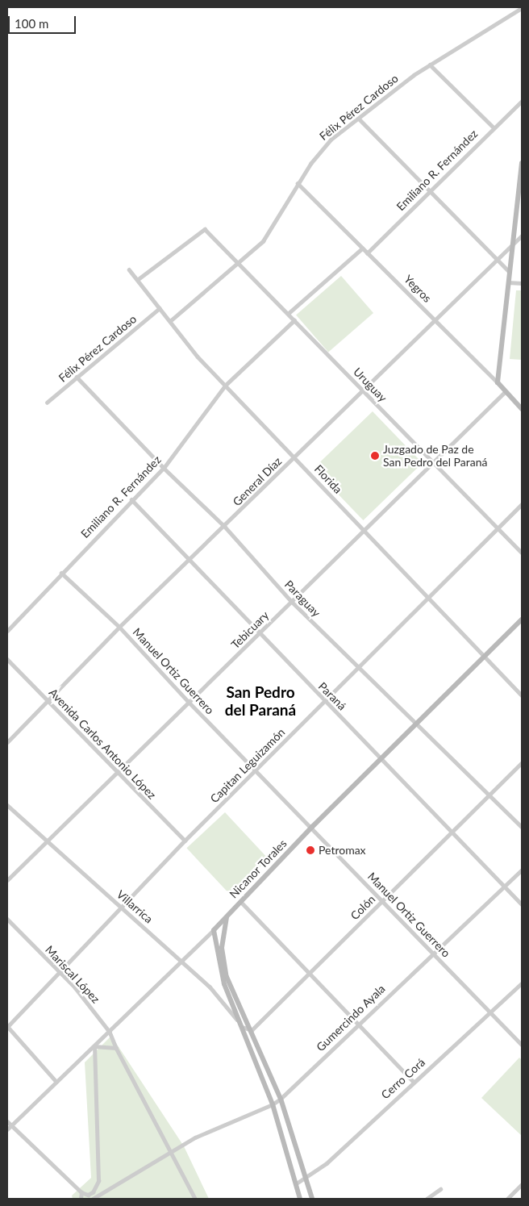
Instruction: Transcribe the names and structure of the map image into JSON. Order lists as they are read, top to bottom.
{
  "streets": {
    "street": [
      "Félix Pérez Cardoso",
      "Emiliano R. Fernández",
      "Yegros",
      "Uruguay",
      "Florida",
      "General Díaz",
      "Paraguay",
      "Tebicuary",
      "Manuel Ortiz Guerrero",
      "Paraná",
      "Avenida Carlos Antonio López",
      "Capitan Leguizamón",
      "Nicanor Torales",
      "Villarrica",
      "Colón",
      "Mariscal López",
      "Gumercindo Ayala",
      "Cerro Corá"
    ]
  },
  "crossings": [
    ["Félix Pérez Cardoso", "Yegros"],
    ["Félix Pérez Cardoso", "Uruguay"],
    ["Félix Pérez Cardoso", "Florida"],
    ["Félix Pérez Cardoso", "Paraguay"],
    ["Emiliano R. Fernández", "Yegros"],
    ["Emiliano R. Fernández", "Uruguay"],
    ["Emiliano R. Fernández", "Florida"],
    ["Emiliano R. Fernández", "Paraguay"],
    ["Emiliano R. Fernández", "Manuel Ortiz Guerrero"],
    ["Emiliano R. Fernández", "Paraná"],
    ["Yegros", "General Díaz"],
    ["Yegros", "Tebicuary"],
    ["Uruguay", "Florida"],
    ["Uruguay", "General Díaz"],
    ["Uruguay", "Tebicuary"],
    ["Uruguay", "Capitan Leguizamón"],
    ["Florida", "General Díaz"],
    ["Florida", "Tebicuary"],
    ["Florida", "Capitan Leguizamón"],
    ["Florida", "Nicanor Torales"],
    ["General Díaz", "Paraguay"],
    ["General Díaz", "Manuel Ortiz Guerrero"],
    ["General Díaz", "Paraná"],
    ["General Díaz", "Avenida Carlos Antonio López"],
    ["Paraguay", "Tebicuary"],
    ["Paraguay", "Capitan Leguizamón"],
    ["Paraguay", "Nicanor Torales"],
    ["Paraguay", "Colón"],
    ["Tebicuary", "Manuel Ortiz Guerrero"],
    ["Tebicuary", "Paraná"],
    ["Tebicuary", "Avenida Carlos Antonio López"],
    ["Tebicuary", "Villarrica"],
    ["Manuel Ortiz Guerrero", "Capitan Leguizamón"],
    ["Manuel Ortiz Guerrero", "Nicanor Torales"],
    ["Manuel Ortiz Guerrero", "Colón"],
    ["Manuel Ortiz Guerrero", "Gumercindo Ayala"],
    ["Manuel Ortiz Guerrero", "Cerro Corá"],
    ["Paraná", "Capitan Leguizamón"],
    ["Paraná", "Nicanor Torales"],
    ["Paraná", "Colón"],
    ["Paraná", "Gumercindo Ayala"],
    ["Avenida Carlos Antonio López", "Capitan Leguizamón"],
    ["Capitan Leguizamón", "Villarrica"],
    ["Capitan Leguizamón", "Mariscal López"],
    ["Nicanor Torales", "Villarrica"],
    ["Nicanor Torales", "Mariscal López"],
    ["Villarrica", "Gumercindo Ayala"],
    ["Villarrica", "Cerro Corá"],
    ["Mariscal López", "Gumercindo Ayala"]
  ],
  "districts": ["San Pedro del Paraná"],
  "places": ["Juzgado de Paz de San Pedro del Paraná", "Petromax"],
  "scale_bar": "100 m"
}
